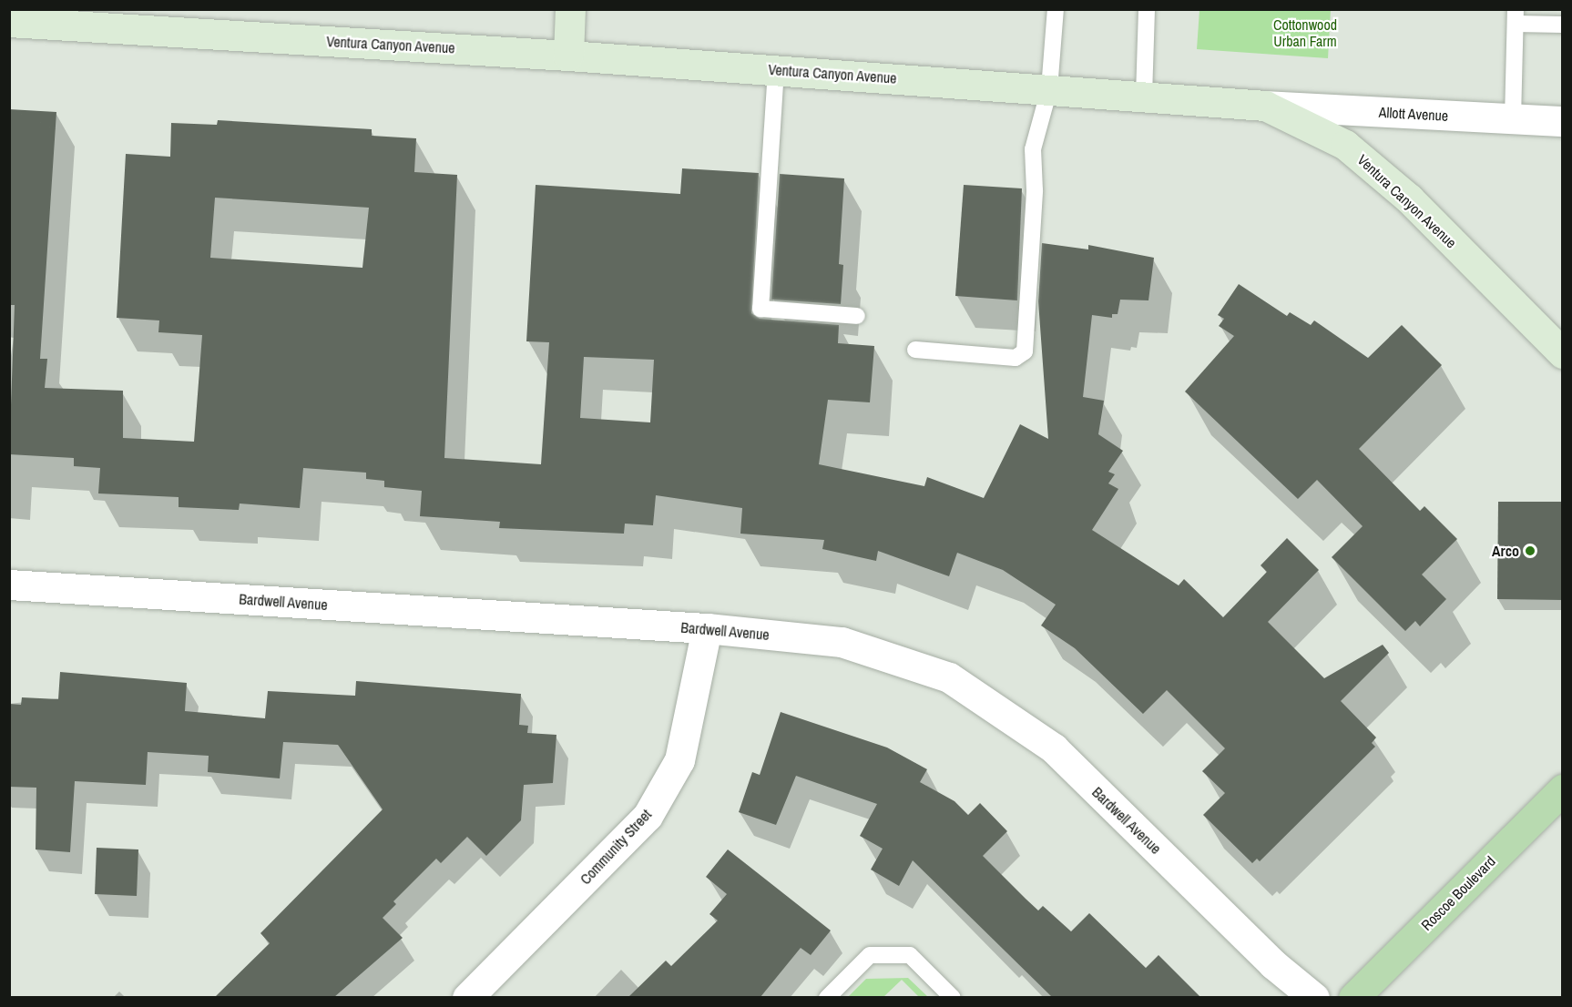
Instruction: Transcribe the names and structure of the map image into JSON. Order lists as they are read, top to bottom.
{
  "streets": {
    "main road": ["Roscoe Boulevard"],
    "street": [
      "Ventura Canyon Avenue",
      "Allott Avenue",
      "Bardwell Avenue",
      "Community Street"
    ]
  },
  "crossings": [
    ["Ventura Canyon Avenue", "Allott Avenue"],
    ["Bardwell Avenue", "Community Street"]
  ],
  "parks": ["Cottonwood Urban Farm"],
  "places": ["Arco"]
}
